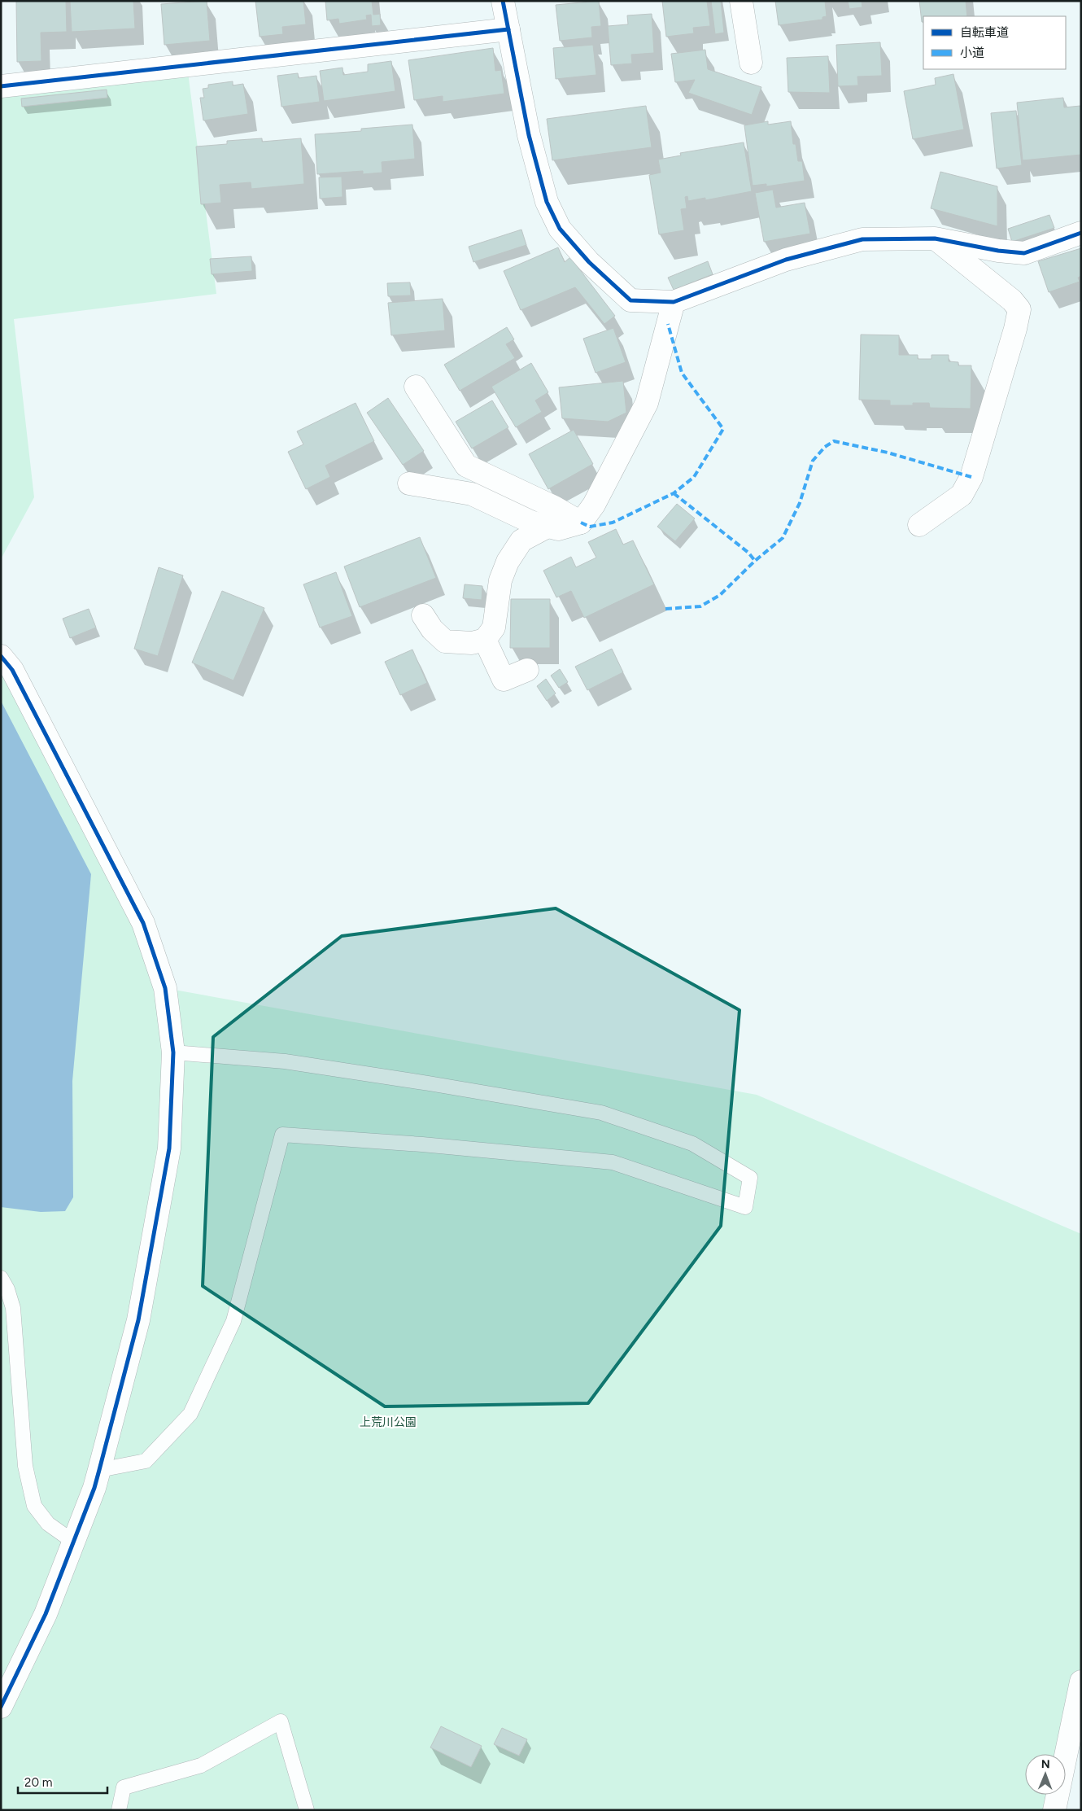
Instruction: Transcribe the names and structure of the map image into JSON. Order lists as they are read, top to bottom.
{
  "parks": ["上荒川公園"],
  "legend": ["自転車道", "小道"],
  "scale_bar": "20 m",
  "north": "top"
}
